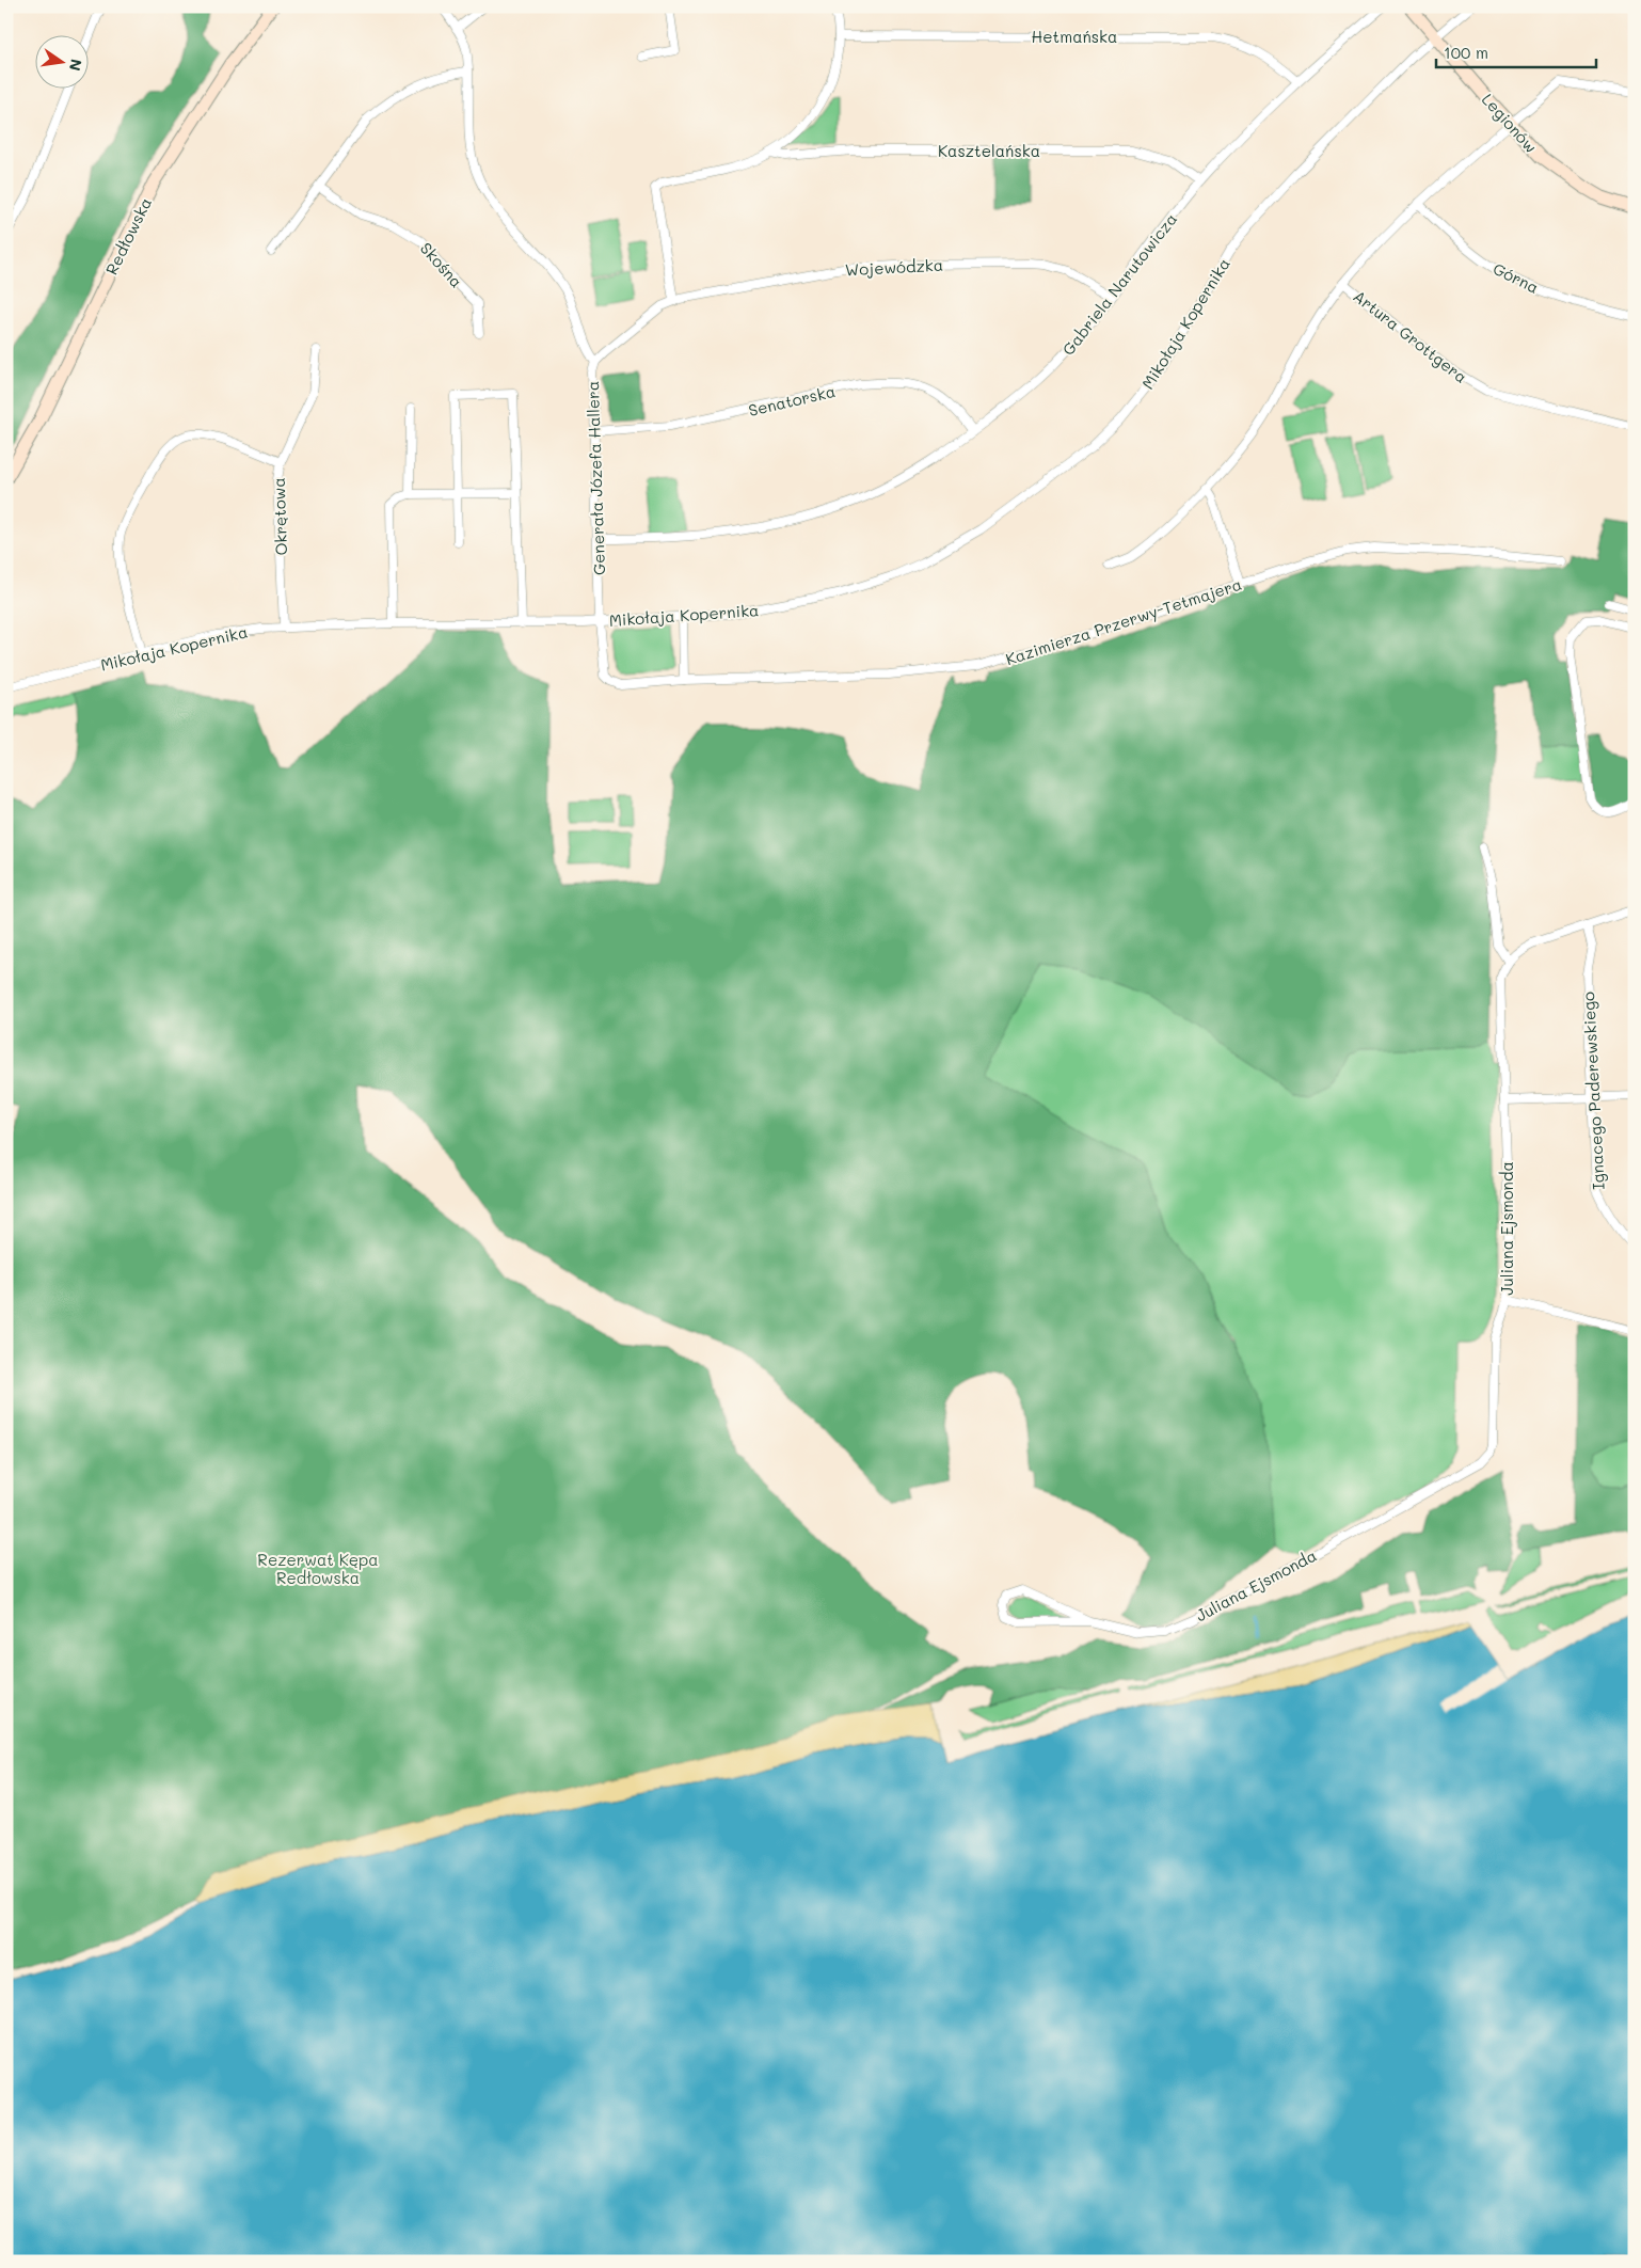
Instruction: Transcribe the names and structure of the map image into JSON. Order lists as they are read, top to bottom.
{
  "streets": {
    "street": [
      "Hetmańska",
      "Legionów",
      "Kasztelańska",
      "Redłowska",
      "Skośna",
      "Wojewódzka",
      "Górna",
      "Gabriela Narutowicza",
      "Mikołaja Kopernika",
      "Artura Grottgera",
      "Senatorska",
      "Generała Józefa Hallera",
      "Okrętowa",
      "Kazimierza Przerwy-Tetmajera",
      "Ignacego Paderewskiego",
      "Juliana Ejsmonda"
    ]
  },
  "crossings": [
    ["Hetmańska", "Gabriela Narutowicza"],
    ["Legionów", "Mikołaja Kopernika"],
    ["Kasztelańska", "Gabriela Narutowicza"],
    ["Wojewódzka", "Gabriela Narutowicza"],
    ["Wojewódzka", "Generała Józefa Hallera"],
    ["Gabriela Narutowicza", "Senatorska"],
    ["Gabriela Narutowicza", "Generała Józefa Hallera"],
    ["Mikołaja Kopernika", "Generała Józefa Hallera"],
    ["Mikołaja Kopernika", "Okrętowa"],
    ["Mikołaja Kopernika", "Kazimierza Przerwy-Tetmajera"],
    ["Senatorska", "Generała Józefa Hallera"],
    ["Generała Józefa Hallera", "Kazimierza Przerwy-Tetmajera"]
  ],
  "parks": ["Rezerwat Kępa Redłowska"],
  "scale_bar": "100 m",
  "north": "right"
}
